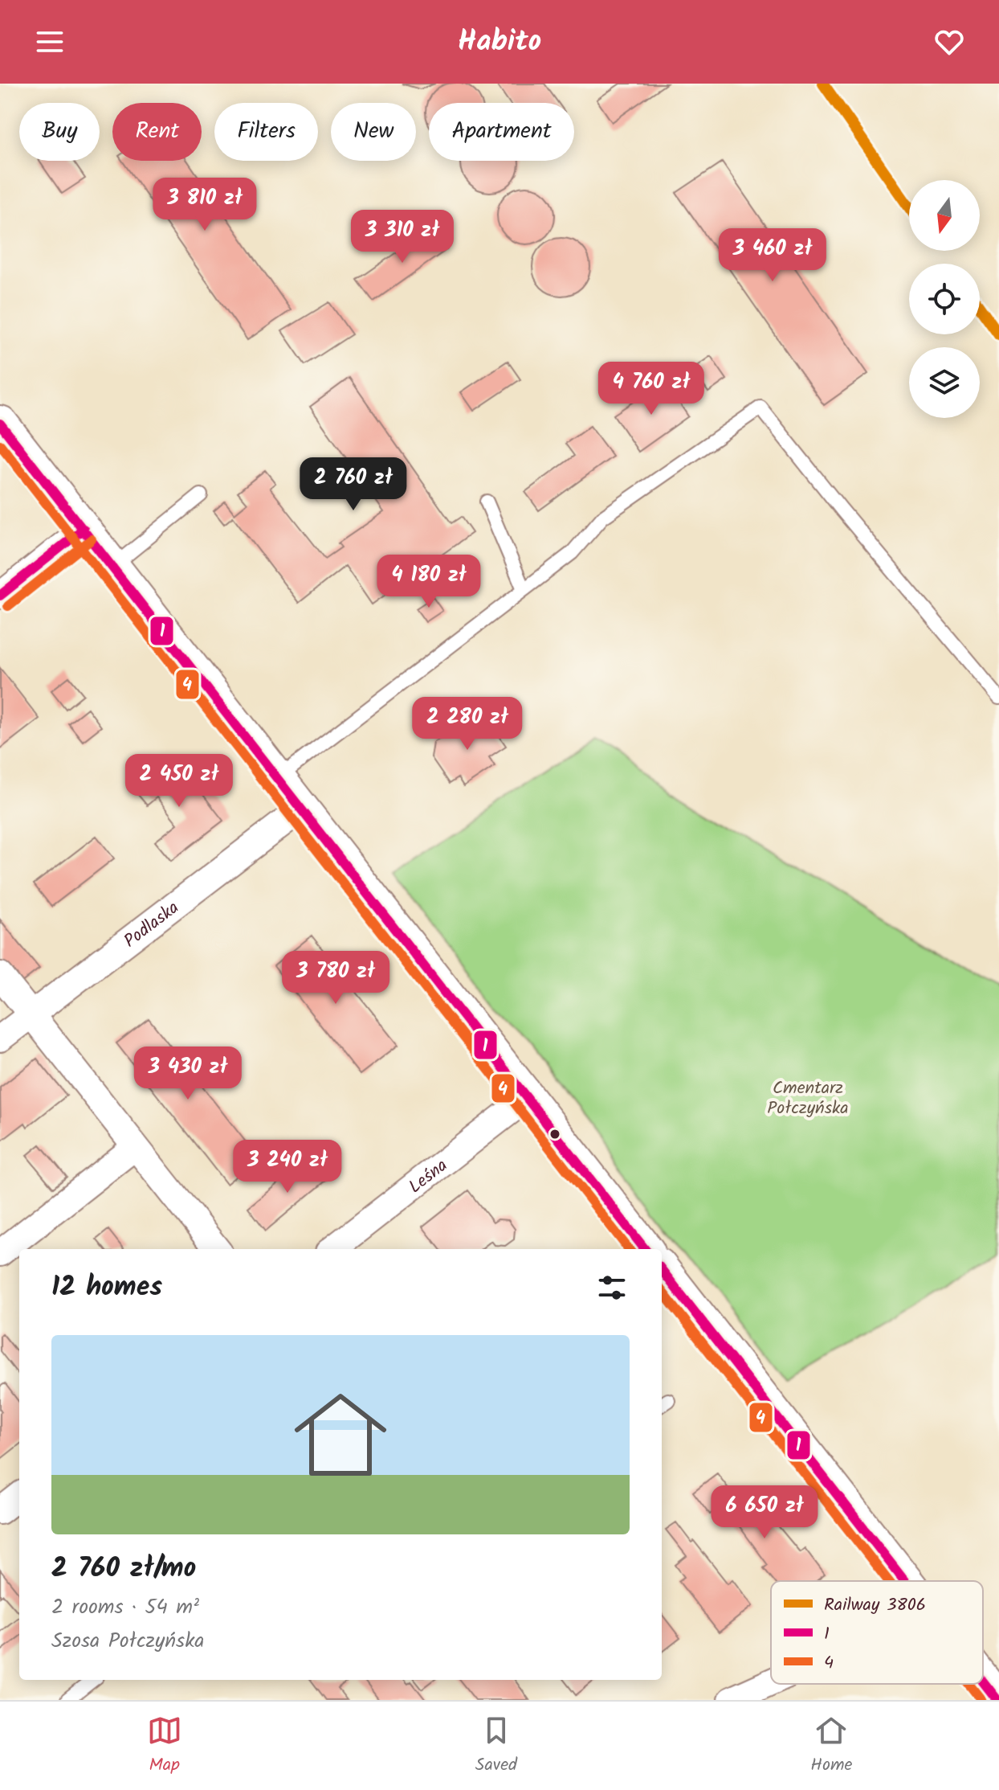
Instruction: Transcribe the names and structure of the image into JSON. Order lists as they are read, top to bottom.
{
  "streets": {
    "street": ["Podlaska", "Leśna"]
  },
  "parks": ["Cmentarz Połczyńska"],
  "lines": ["rail line 3806", "transit line 1", "transit line 4"],
  "legend": ["Railway 3806", "1", "4"],
  "north": "bottom",
  "page": {
    "header": "Habito",
    "chip": [
      "Buy",
      "Rent",
      "Filters",
      "New",
      "Apartment"
    ],
    "price": [
      "3 810 zł",
      "3 310 zł",
      "3 460 zł",
      "4 760 zł",
      "2 760 zł",
      "4 180 zł",
      "2 280 zł",
      "2 450 zł",
      "3 780 zł",
      "3 430 zł",
      "3 240 zł",
      "6 650 zł"
    ],
    "heading": "12 homes",
    "list": [
      {
        "name": "2 760 zł/mo",
        "note": "2 rooms · 54 m² · Szosa Połczyńska"
      }
    ],
    "tabs": ["Map", "Saved", "Home"]
  }
}
